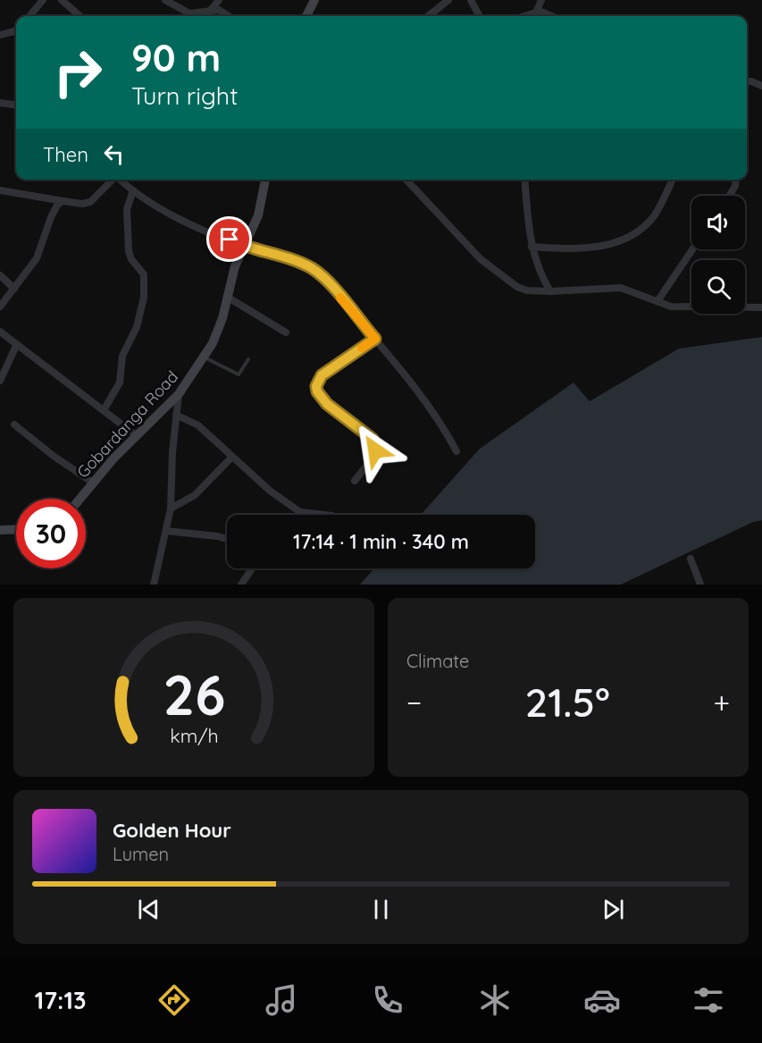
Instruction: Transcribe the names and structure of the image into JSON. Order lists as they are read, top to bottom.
{
  "streets": {
    "main road": ["Gobardanga Road"]
  },
  "page": {
    "turn": ["90 m", "Turn right"],
    "then": "Then",
    "limit": "30",
    "trip": "17:14 · 1 min · 340 m",
    "tile": "Climate",
    "heat": ["−", "21.5°", "+"],
    "song": ["Golden Hour", "Lumen"],
    "tabs": "17:13",
    "gauge": ["26", "km/h"]
  }
}
